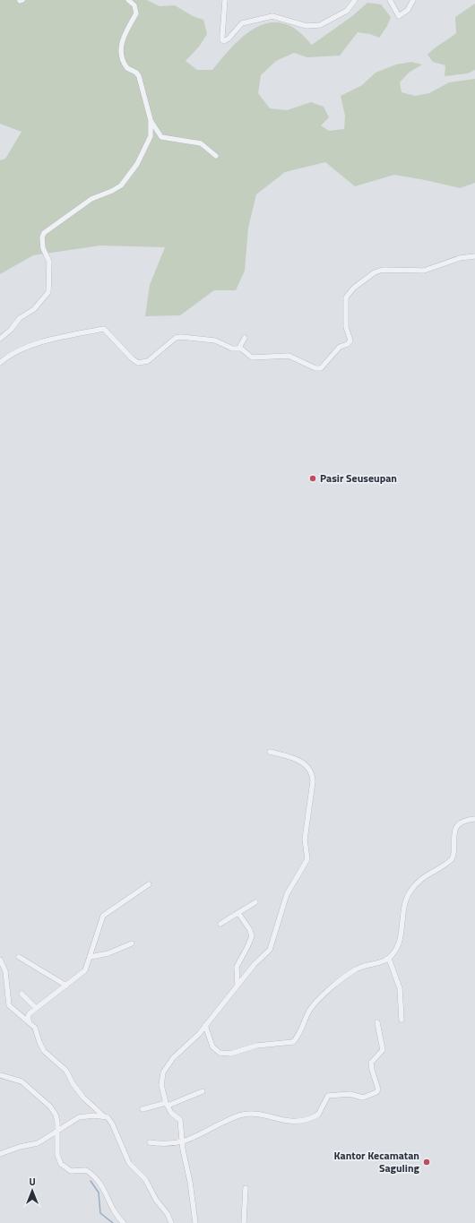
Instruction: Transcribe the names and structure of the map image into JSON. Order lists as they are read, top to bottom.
{
  "places": ["Pasir Seuseupan", "Kantor Kecamatan Saguling"],
  "north": "top"
}
